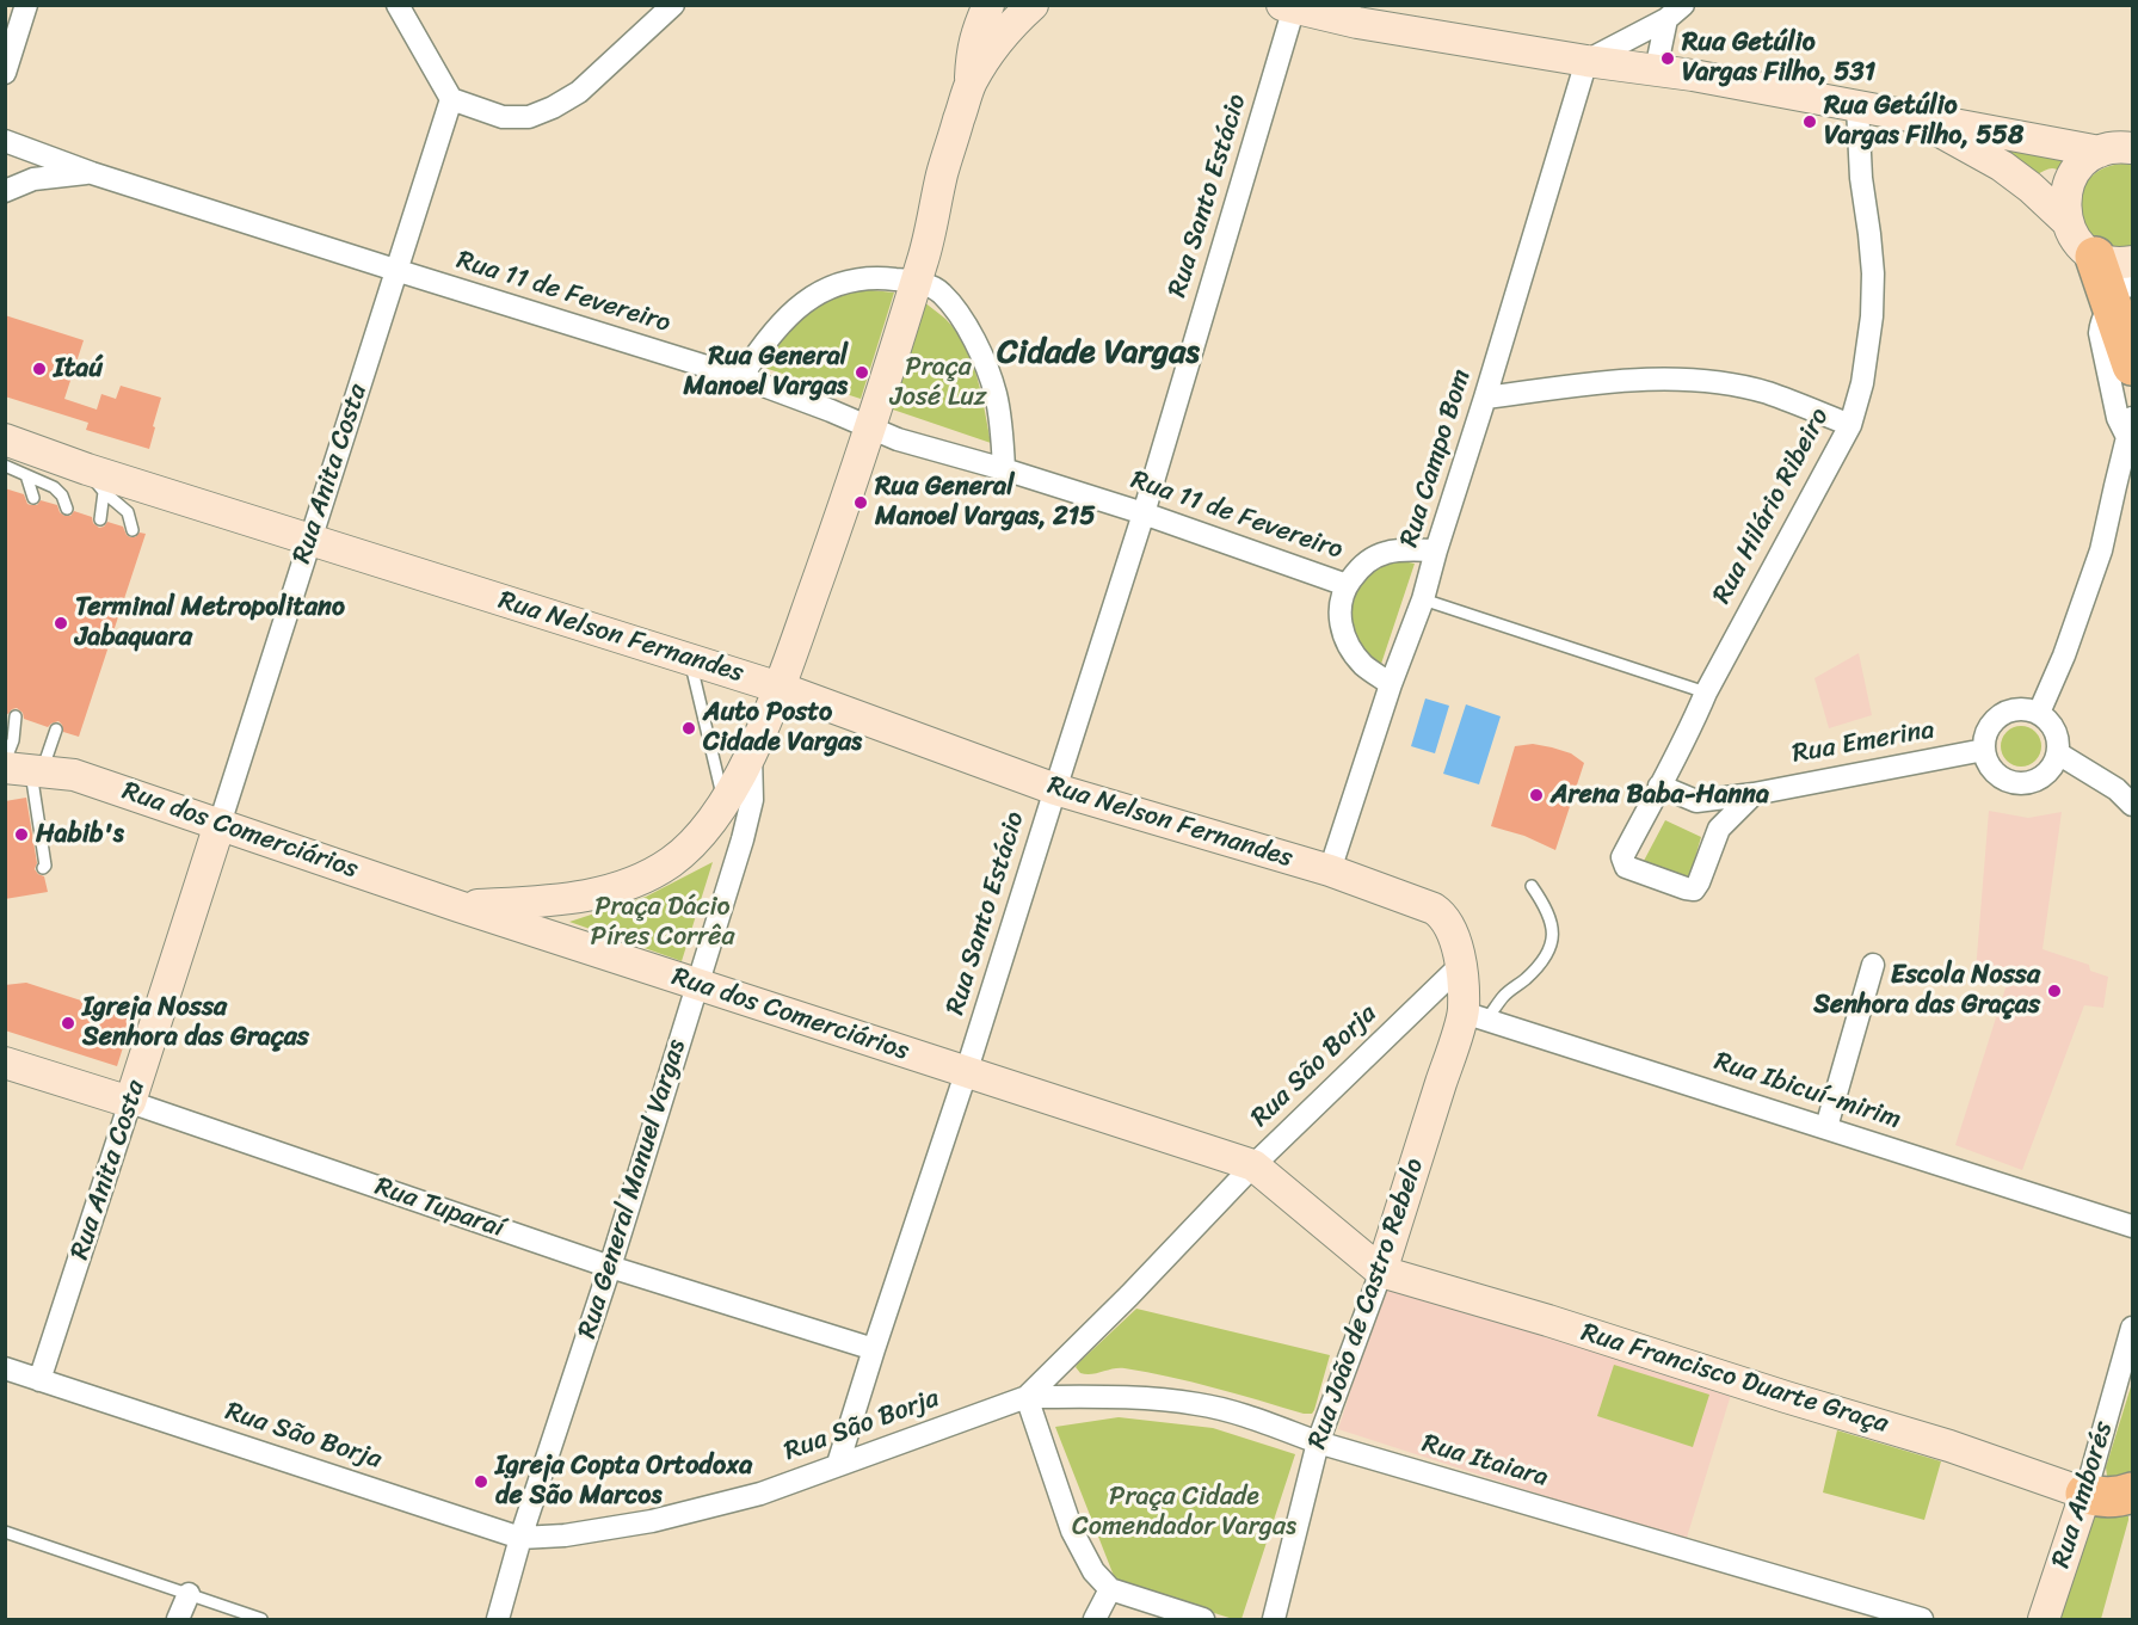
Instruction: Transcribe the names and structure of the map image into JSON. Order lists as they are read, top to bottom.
{
  "streets": {
    "street": [
      "Rua Santo Estácio",
      "Rua 11 de Fevereiro",
      "Rua Campo Bom",
      "Rua Anita Costa",
      "Rua Hilário Ribeiro",
      "Rua Nelson Fernandes",
      "Rua Emerina",
      "Rua dos Comerciários",
      "Rua São Borja",
      "Rua Ibicuí-mirim",
      "Rua General Manuel Vargas",
      "Rua Tuparaí",
      "Rua João de Castro Rebelo",
      "Rua Francisco Duarte Graça",
      "Rua Itaiara",
      "Rua Amborés"
    ]
  },
  "crossings": [
    ["Rua Santo Estácio", "Rua 11 de Fevereiro"],
    ["Rua Santo Estácio", "Rua Nelson Fernandes"],
    ["Rua Santo Estácio", "Rua dos Comerciários"],
    ["Rua Santo Estácio", "Rua São Borja"],
    ["Rua Santo Estácio", "Rua Tuparaí"],
    ["Rua 11 de Fevereiro", "Rua Anita Costa"],
    ["Rua Campo Bom", "Rua Nelson Fernandes"],
    ["Rua Anita Costa", "Rua Nelson Fernandes"],
    ["Rua Anita Costa", "Rua dos Comerciários"],
    ["Rua Anita Costa", "Rua São Borja"],
    ["Rua Anita Costa", "Rua Tuparaí"],
    ["Rua Hilário Ribeiro", "Rua Emerina"],
    ["Rua Nelson Fernandes", "Rua São Borja"],
    ["Rua Nelson Fernandes", "Rua Ibicuí-mirim"],
    ["Rua Nelson Fernandes", "Rua João de Castro Rebelo"],
    ["Rua dos Comerciários", "Rua São Borja"],
    ["Rua dos Comerciários", "Rua General Manuel Vargas"],
    ["Rua dos Comerciários", "Rua João de Castro Rebelo"],
    ["Rua dos Comerciários", "Rua Francisco Duarte Graça"],
    ["Rua São Borja", "Rua Ibicuí-mirim"],
    ["Rua São Borja", "Rua General Manuel Vargas"],
    ["Rua São Borja", "Rua João de Castro Rebelo"],
    ["Rua São Borja", "Rua Itaiara"],
    ["Rua Ibicuí-mirim", "Rua João de Castro Rebelo"],
    ["Rua General Manuel Vargas", "Rua Tuparaí"],
    ["Rua João de Castro Rebelo", "Rua Francisco Duarte Graça"],
    ["Rua João de Castro Rebelo", "Rua Itaiara"],
    ["Rua Francisco Duarte Graça", "Rua Amborés"]
  ],
  "districts": ["Cidade Vargas"],
  "parks": ["Praça José Luz", "Praça Dácio Píres Corrêa", "Praça Cidade Comendador Vargas"],
  "places": [
    "Rua Getúlio Vargas Filho, 531",
    "Rua Getúlio Vargas Filho, 558",
    "Itaú",
    "Rua General Manoel Vargas",
    "Rua General Manoel Vargas, 215",
    "Terminal Metropolitano Jabaquara",
    "Auto Posto Cidade Vargas",
    "Arena Baba-Hanna",
    "Habib's",
    "Escola Nossa Senhora das Graças",
    "Igreja Nossa Senhora das Graças",
    "Igreja Copta Ortodoxa de São Marcos"
  ]
}
